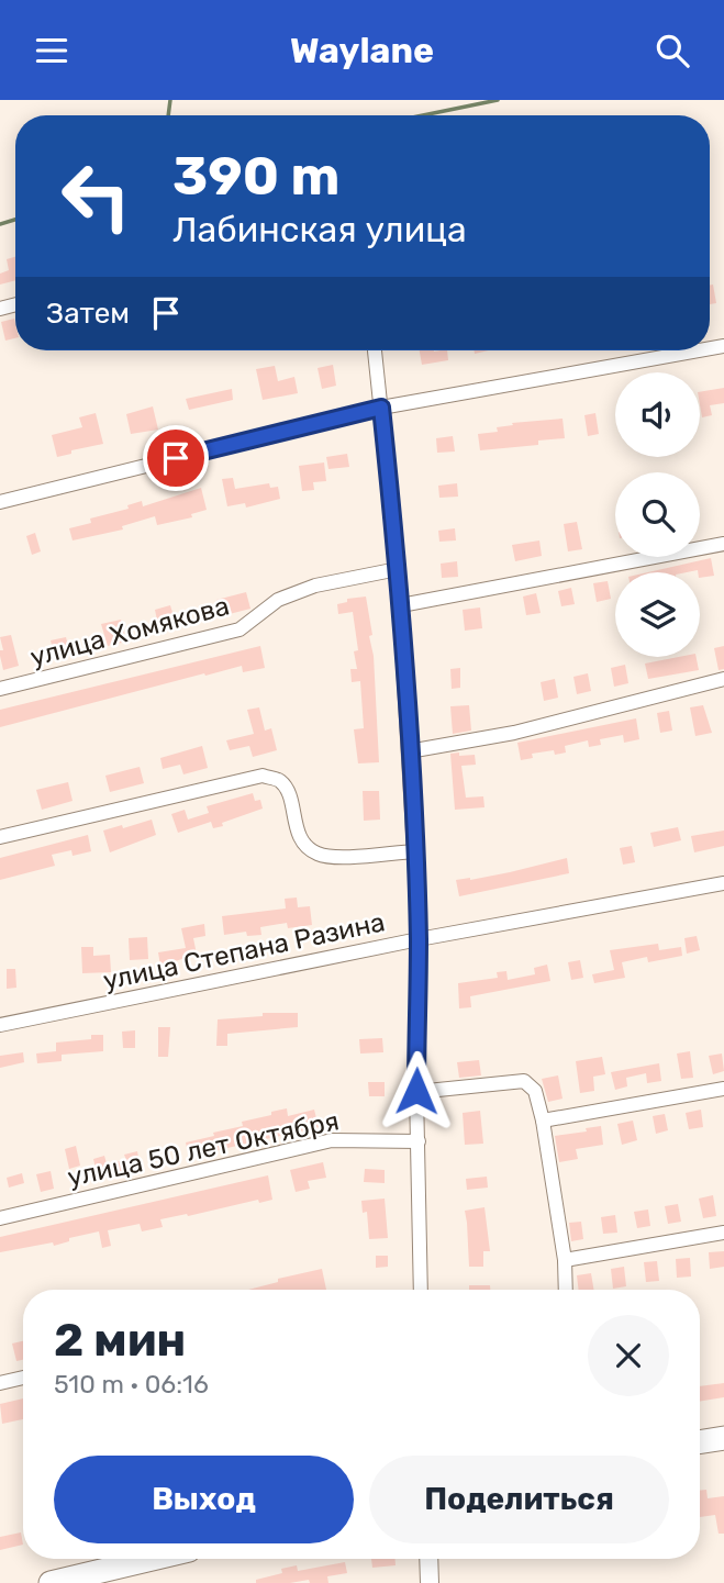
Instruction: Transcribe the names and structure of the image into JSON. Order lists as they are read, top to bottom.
{
  "streets": {
    "street": ["улица Хомякова", "улица Степана Разина", "улица 50 лет Октября"]
  },
  "page": {
    "header": "Waylane",
    "turn": ["390 m", "Лабинская улица"],
    "then": "Затем",
    "heading": ["2 мин", "510 m · 06:16"],
    "buttons": ["Выход", "Поделиться"]
  }
}
